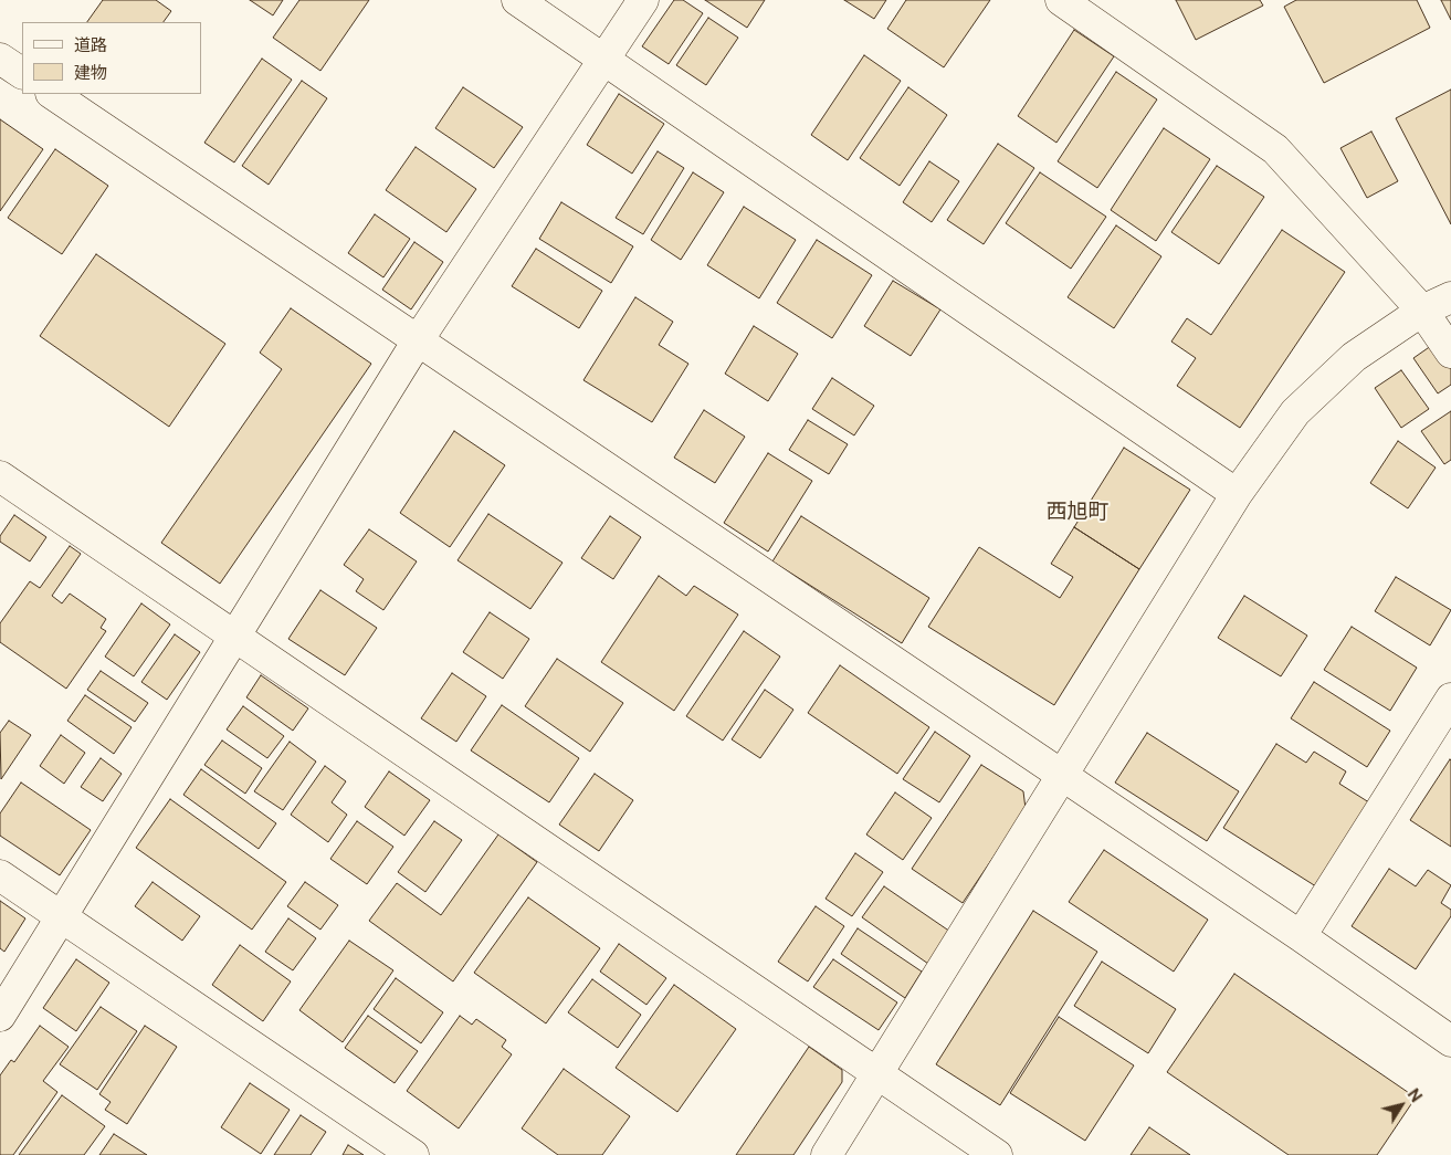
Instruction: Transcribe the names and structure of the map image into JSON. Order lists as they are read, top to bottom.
{
  "districts": ["西旭町"],
  "legend": ["道路", "建物"],
  "north": "top right"
}
